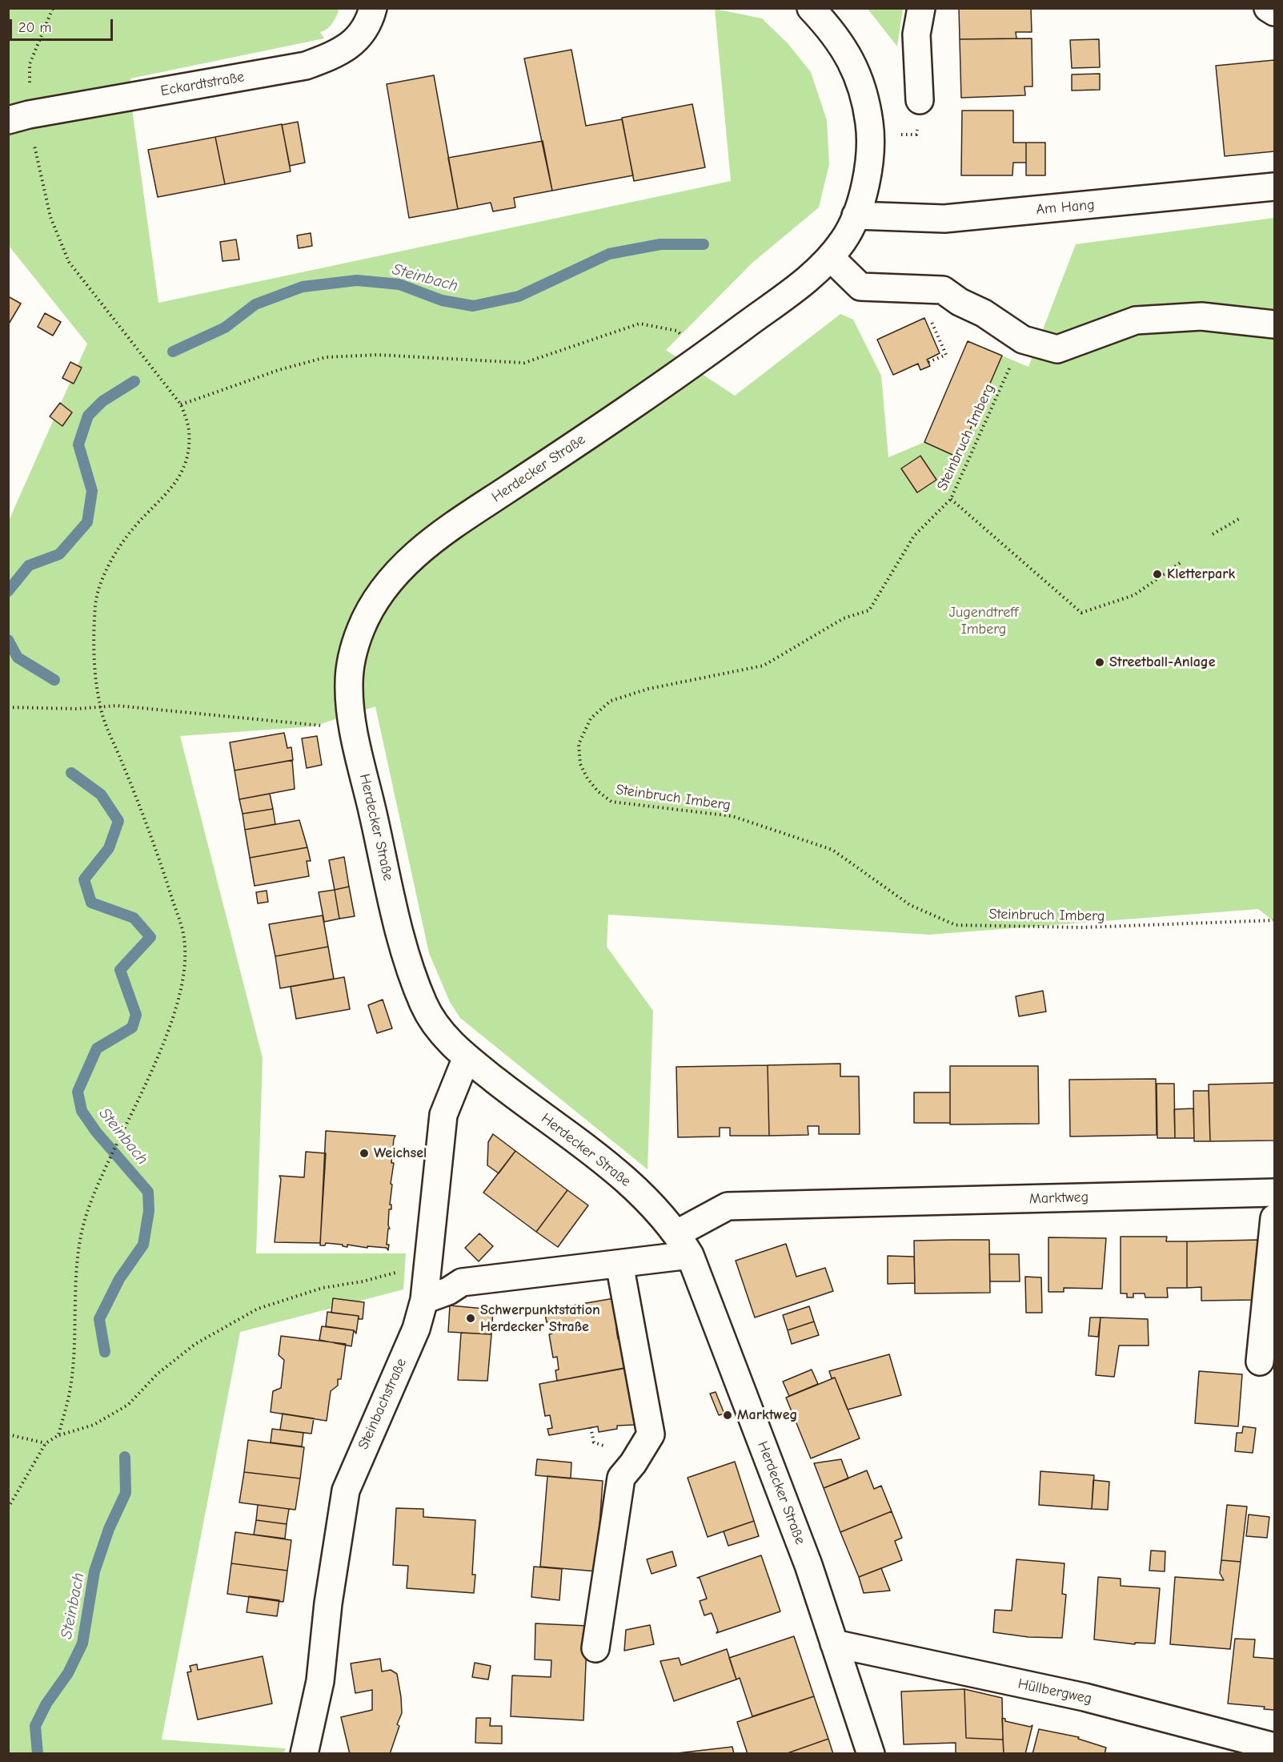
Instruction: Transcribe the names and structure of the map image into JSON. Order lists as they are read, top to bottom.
{
  "streets": {
    "street": [
      "Eckardtstraße",
      "Am Hang",
      "Herdecker Straße",
      "Marktweg",
      "Steinbachstraße",
      "Hüllbergweg"
    ],
    "path": ["Steinbruch Imberg"]
  },
  "crossings": [
    ["Am Hang", "Herdecker Straße"],
    ["Herdecker Straße", "Marktweg"],
    ["Herdecker Straße", "Steinbachstraße"],
    ["Herdecker Straße", "Hüllbergweg"]
  ],
  "water": ["Steinbach"],
  "parks": ["Jugendtreff Imberg"],
  "places": [
    "Kletterpark",
    "Streetball-Anlage",
    "Weichsel",
    "Schwerpunktstation Herdecker Straße",
    "Marktweg"
  ],
  "scale_bar": "20 m"
}
